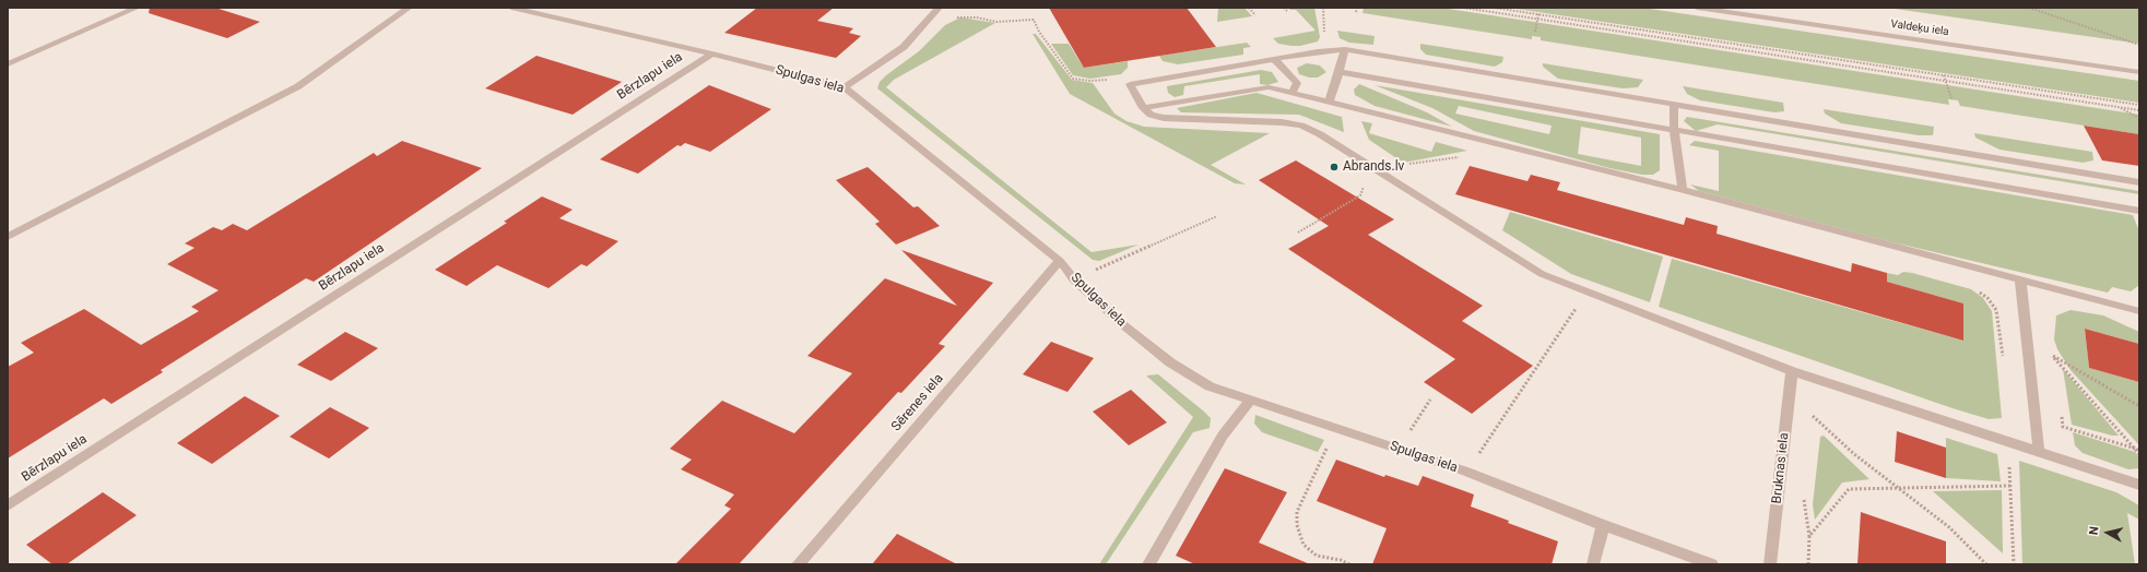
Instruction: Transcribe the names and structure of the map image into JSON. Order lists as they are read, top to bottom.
{
  "streets": {
    "street": [
      "Valdeķu iela",
      "Bērzlapu iela",
      "Spulgas iela",
      "Sērenes iela",
      "Bruknas iela"
    ]
  },
  "crossings": [
    ["Bērzlapu iela", "Spulgas iela"],
    ["Spulgas iela", "Sērenes iela"]
  ],
  "places": ["Abrands.lv"],
  "north": "left"
}
